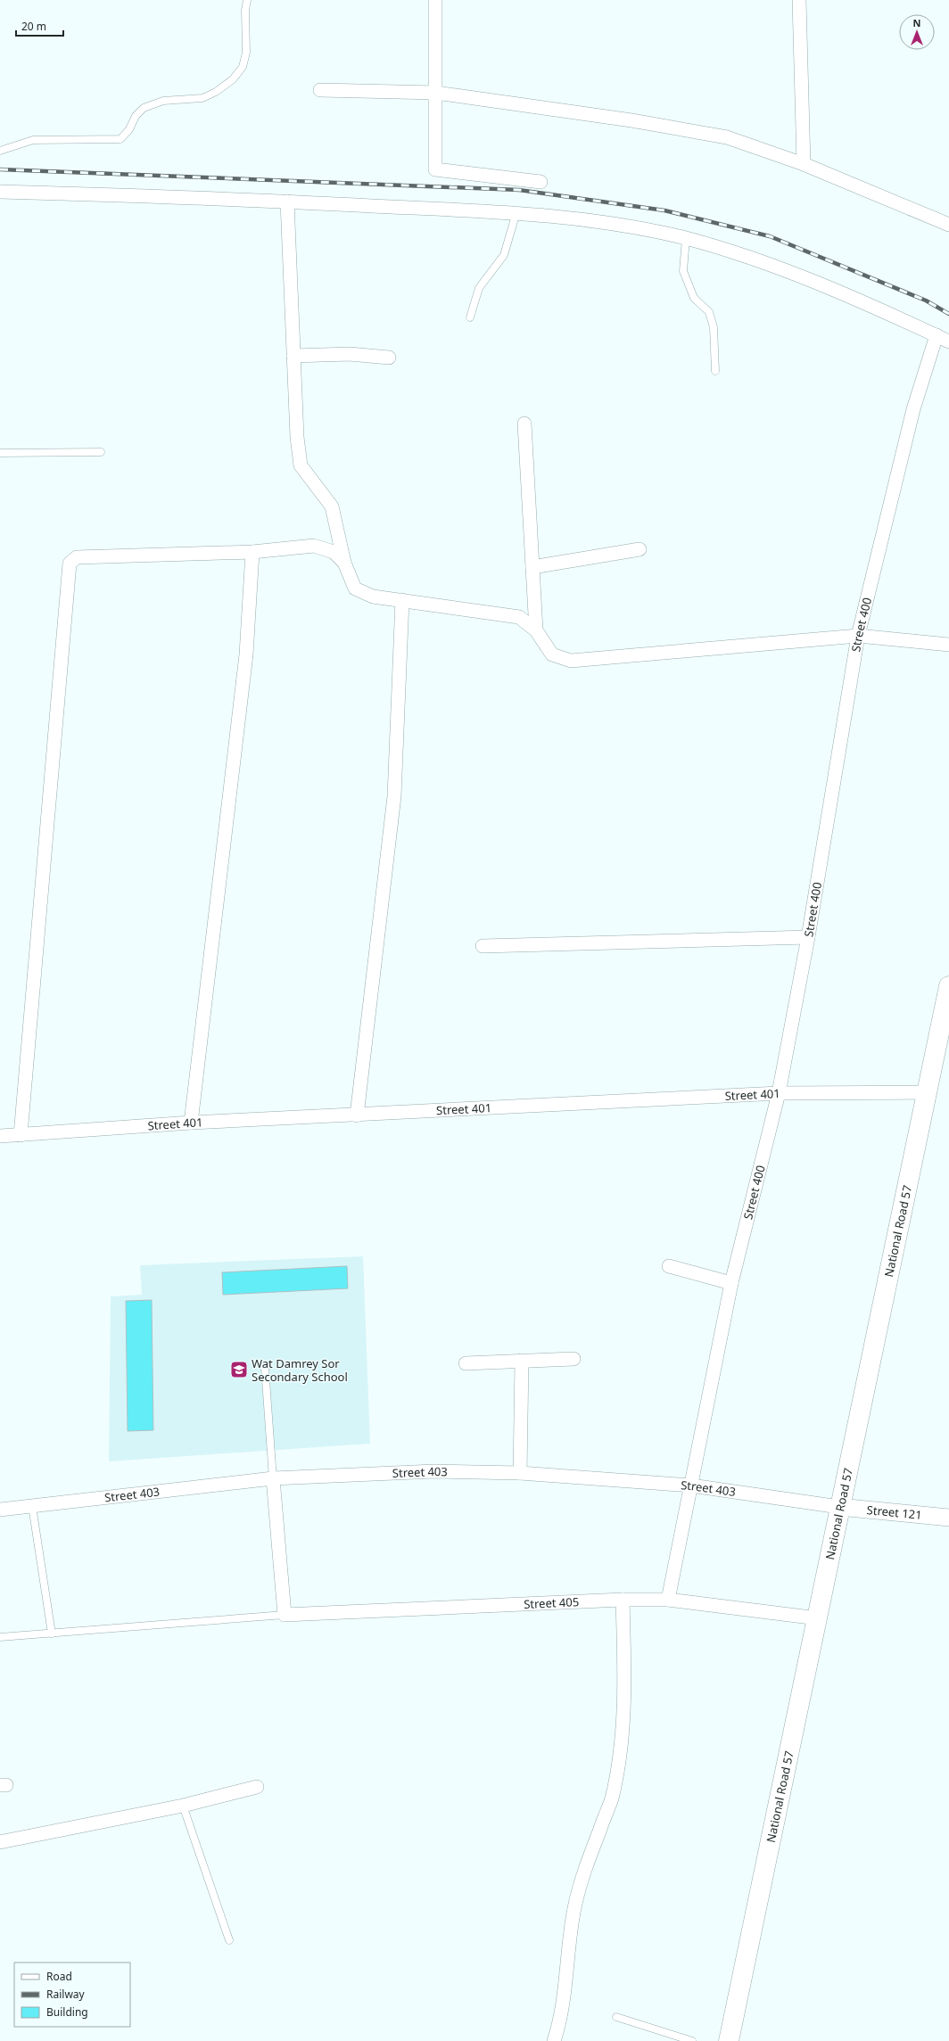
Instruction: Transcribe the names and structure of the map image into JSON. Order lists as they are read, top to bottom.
{
  "streets": {
    "main road": ["National Road 57"],
    "street": [
      "Street 400",
      "Street 401",
      "Street 403",
      "Street 121",
      "Street 405"
    ]
  },
  "crossings": [
    ["Street 400", "Street 401"],
    ["Street 400", "Street 403"],
    ["Street 400", "Street 405"],
    ["Street 401", "National Road 57"],
    ["National Road 57", "Street 403"],
    ["National Road 57", "Street 121"],
    ["National Road 57", "Street 405"],
    ["Street 403", "Street 121"]
  ],
  "places": {
    "school or university": ["Wat Damrey Sor Secondary School"]
  },
  "legend": ["Road", "Railway", "Building"],
  "scale_bar": "20 m",
  "north": "top"
}
